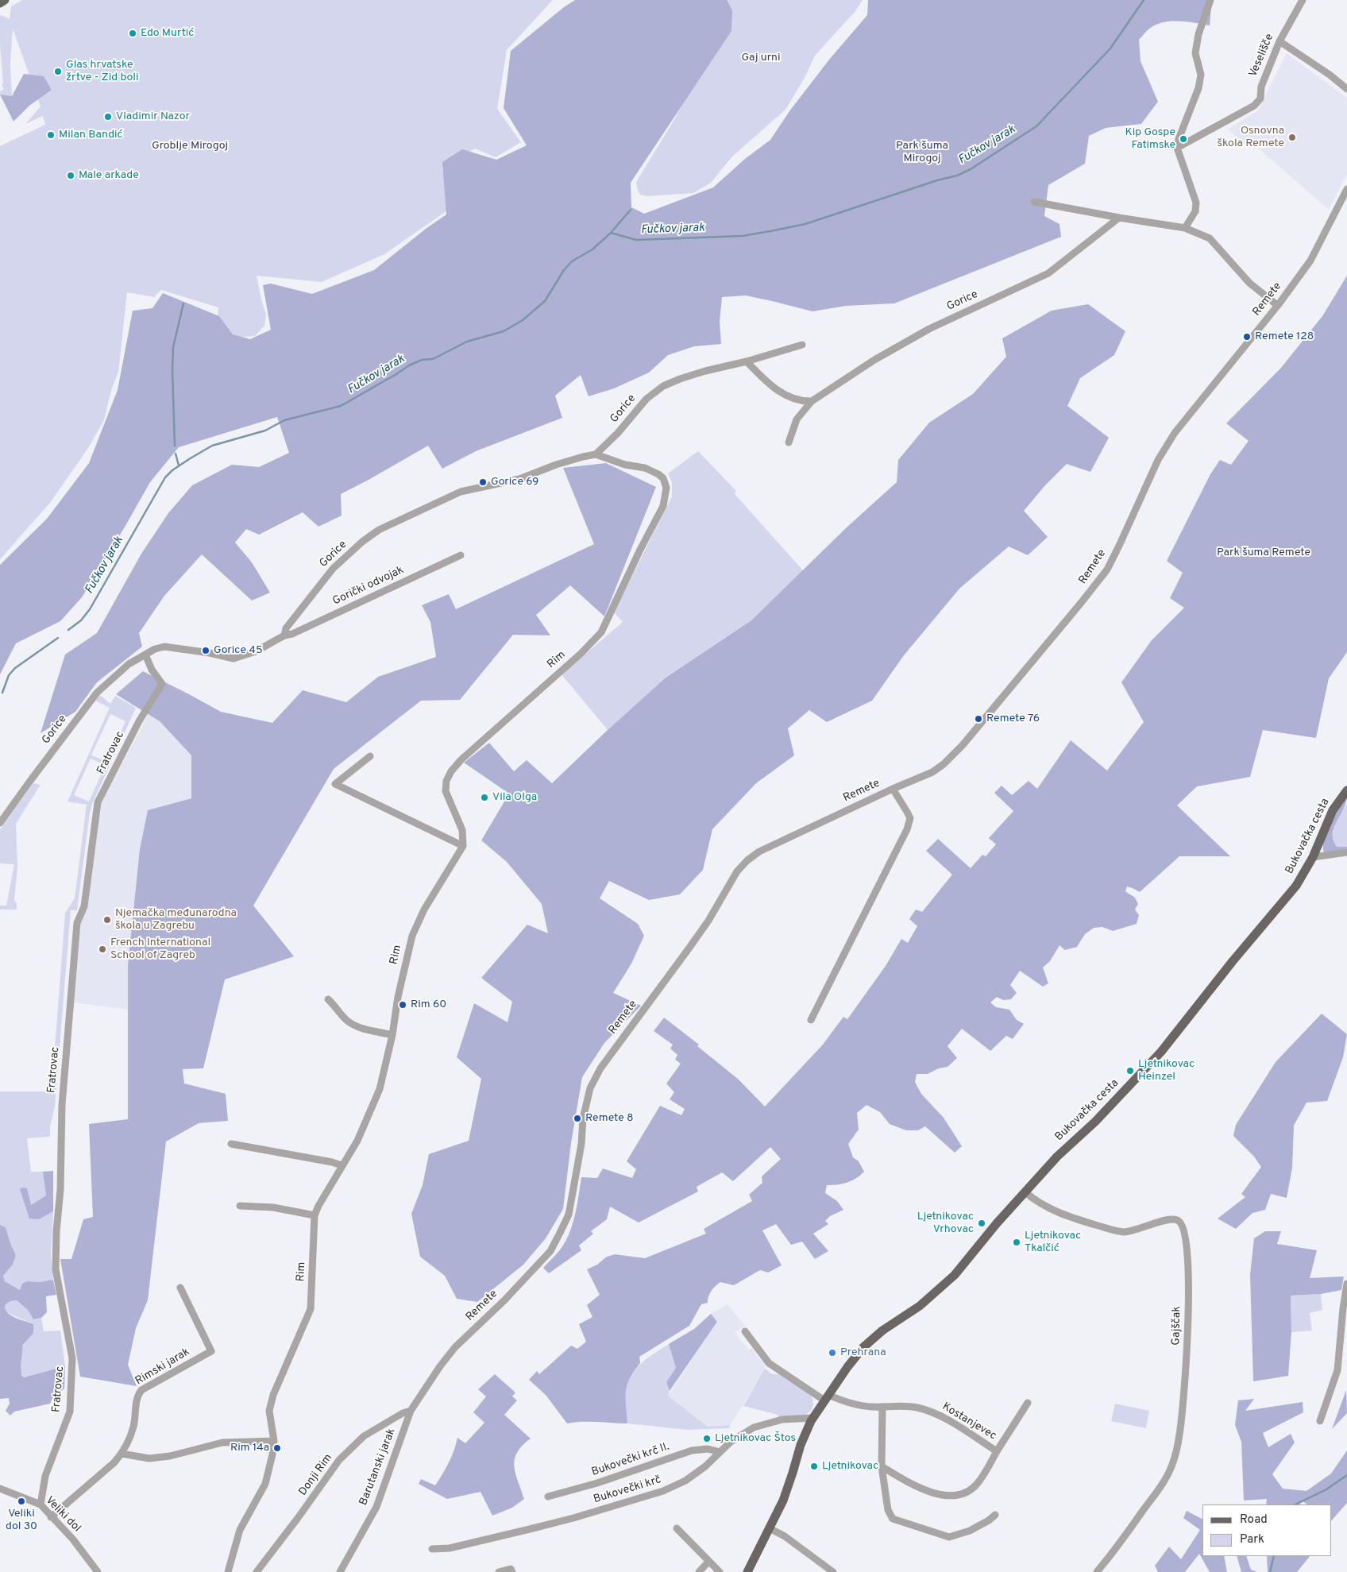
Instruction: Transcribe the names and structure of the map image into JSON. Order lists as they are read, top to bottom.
{
  "streets": {
    "main road": ["Bukovačka cesta"],
    "street": [
      "Veselišče",
      "Remete",
      "Gorice",
      "Gorički odvojak",
      "Rim",
      "Fratrovac",
      "Gajščak",
      "Rimski jarak",
      "Kostanjevec",
      "Bukovečki krč II.",
      "Barutanski jarak",
      "Donji Rim",
      "Bukovečki krč",
      "Veliki dol"
    ]
  },
  "crossings": [
    ["Remete", "Barutanski jarak"],
    ["Remete", "Donji Rim"],
    ["Gorice", "Gorički odvojak"],
    ["Gorice", "Rim"],
    ["Gorice", "Fratrovac"],
    ["Fratrovac", "Veliki dol"],
    ["Bukovačka cesta", "Gajščak"],
    ["Bukovačka cesta", "Kostanjevec"],
    ["Bukovačka cesta", "Bukovečki krč"],
    ["Rimski jarak", "Veliki dol"],
    ["Bukovečki krč II.", "Bukovečki krč"],
    ["Barutanski jarak", "Donji Rim"]
  ],
  "water": ["Fučkov jarak"],
  "parks": [
    "Gaj urni",
    "Groblje Mirogoj",
    "Park šuma Mirogoj",
    "Park šuma Remete"
  ],
  "places": [
    "Edo Murtić",
    "Glas hrvatske žrtve - Zid boli",
    "Vladimir Nazor",
    "Milan Bandić",
    "Osnovna škola Remete",
    "Kip Gospe Fatimske",
    "Male arkade",
    "Remete 128",
    "Gorice 69",
    "Gorice 45",
    "Remete 76",
    "Vila Olga",
    "Njemačka međunarodna škola u Zagrebu",
    "French International School of Zagreb",
    "Rim 60",
    "Ljetnikovac Heinzel",
    "Remete 8",
    "Ljetnikovac Vrhovac",
    "Ljetnikovac Tkalčić",
    "Prehrana",
    "Ljetnikovac Štos",
    "Rim 14a",
    "Ljetnikovac",
    "Veliki dol 30"
  ],
  "legend": ["Road", "Park"]
}
